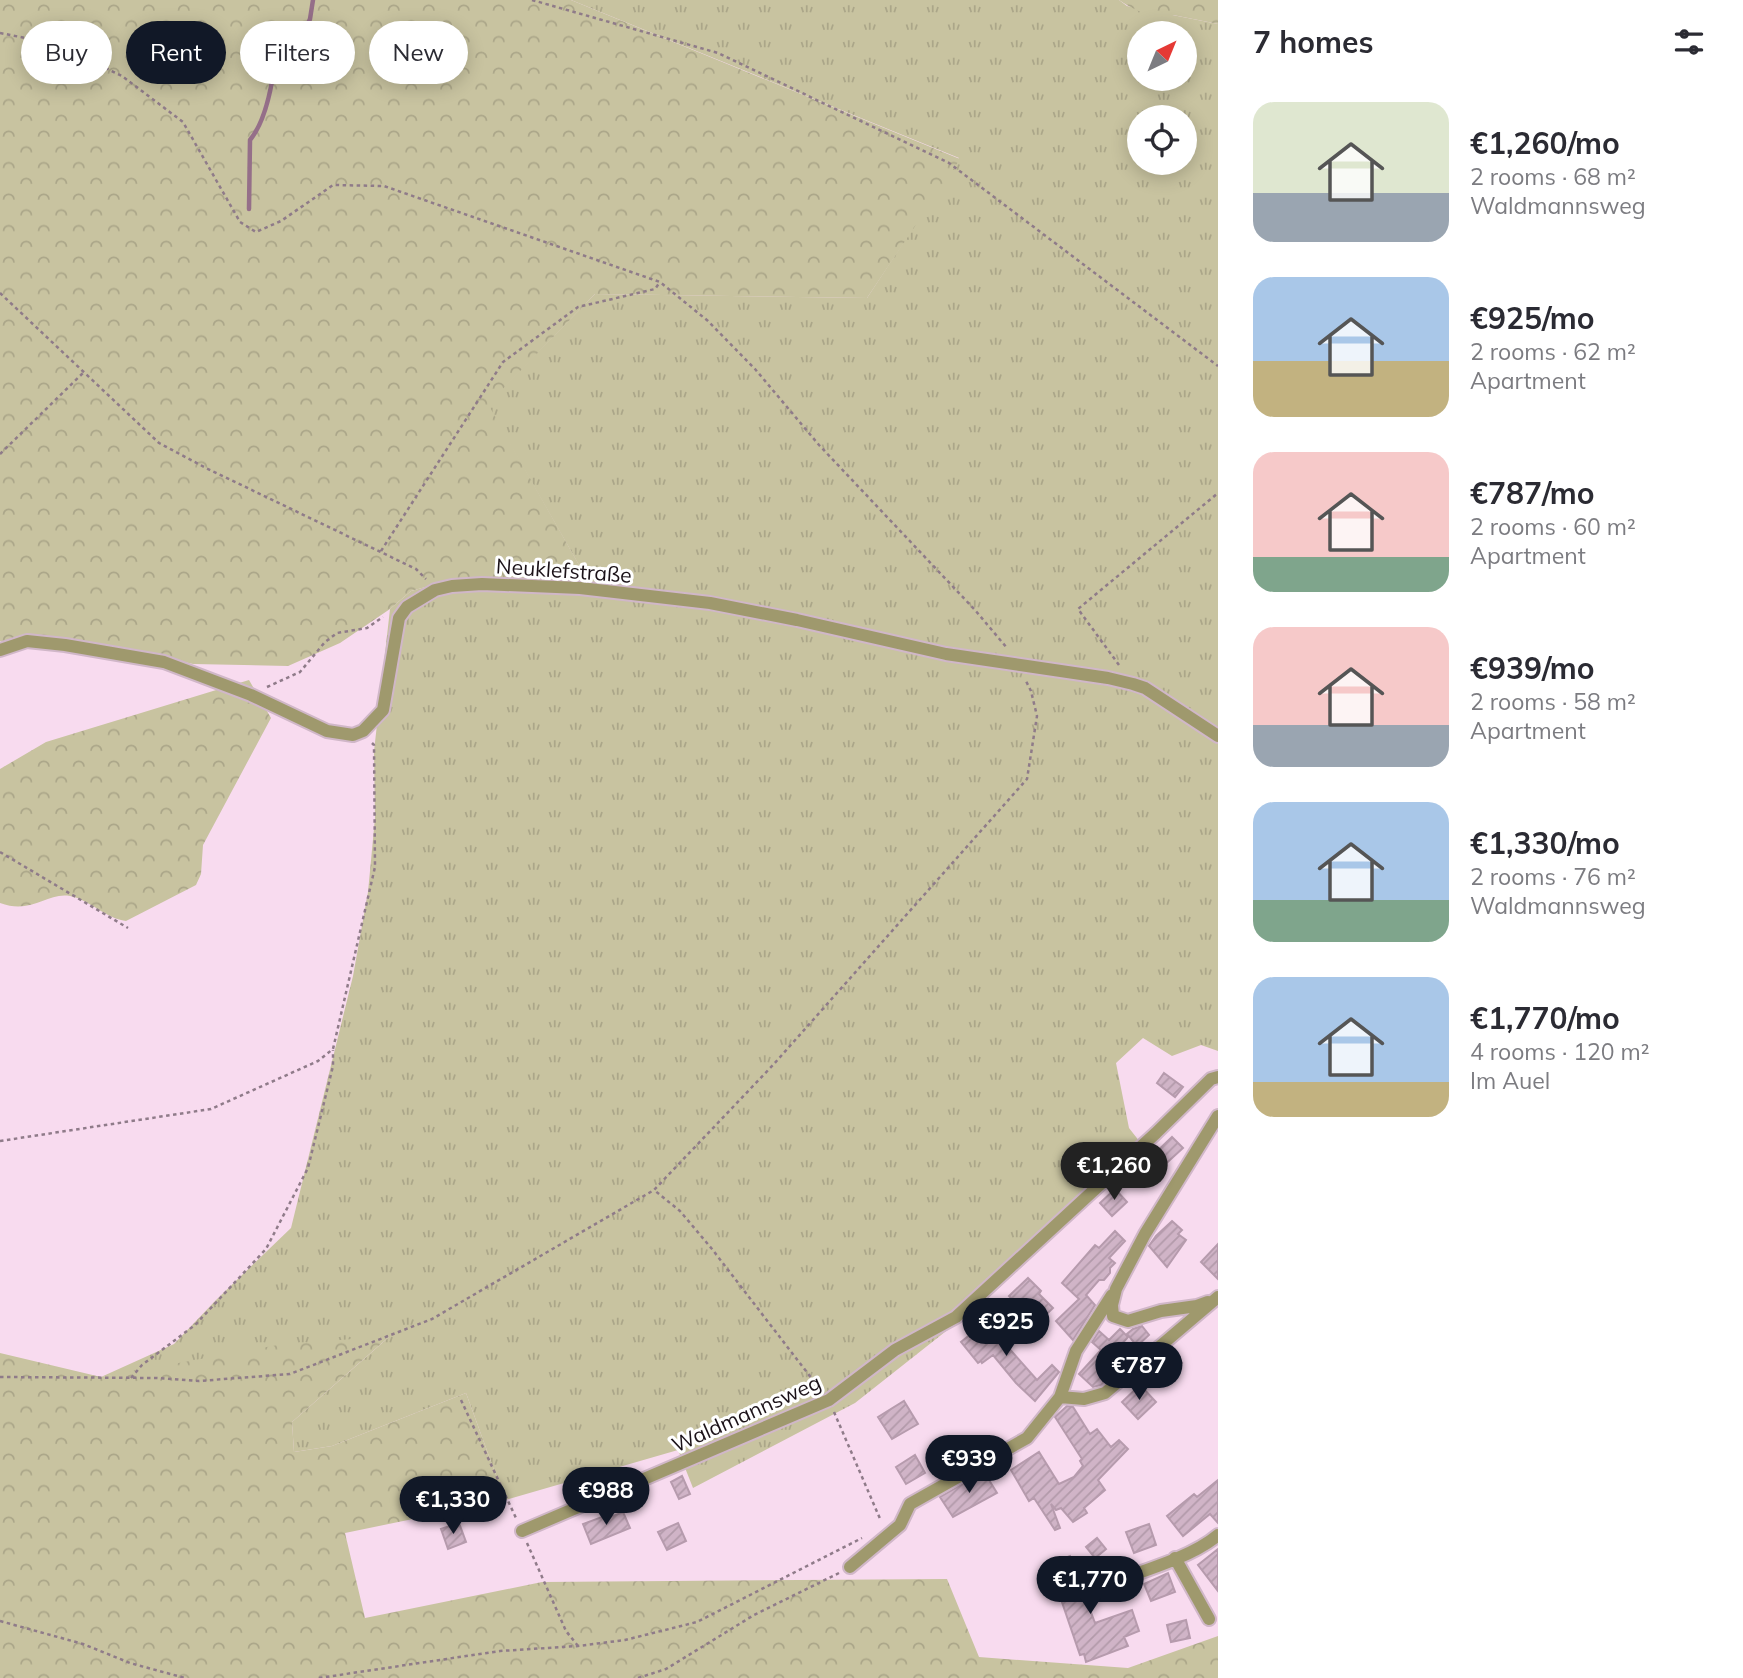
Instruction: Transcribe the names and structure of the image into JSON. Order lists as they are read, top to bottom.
{
  "streets": {
    "street": ["Neuklefstraße", "Waldmannsweg"]
  },
  "north": "top right",
  "page": {
    "heading": "7 homes",
    "chip": [
      "Buy",
      "Rent",
      "Filters",
      "New"
    ],
    "list": [
      {
        "name": "€1,260/mo",
        "note": "2 rooms · 68 m² · Waldmannsweg"
      },
      {
        "name": "€925/mo",
        "note": "2 rooms · 62 m² · Apartment"
      },
      {
        "name": "€787/mo",
        "note": "2 rooms · 60 m² · Apartment"
      },
      {
        "name": "€939/mo",
        "note": "2 rooms · 58 m² · Apartment"
      },
      {
        "name": "€1,330/mo",
        "note": "2 rooms · 76 m² · Waldmannsweg"
      },
      {
        "name": "€1,770/mo",
        "note": "4 rooms · 120 m² · Im Auel"
      }
    ],
    "price": [
      "€1,260",
      "€925",
      "€787",
      "€939",
      "€988",
      "€1,330",
      "€1,770"
    ]
  }
}
